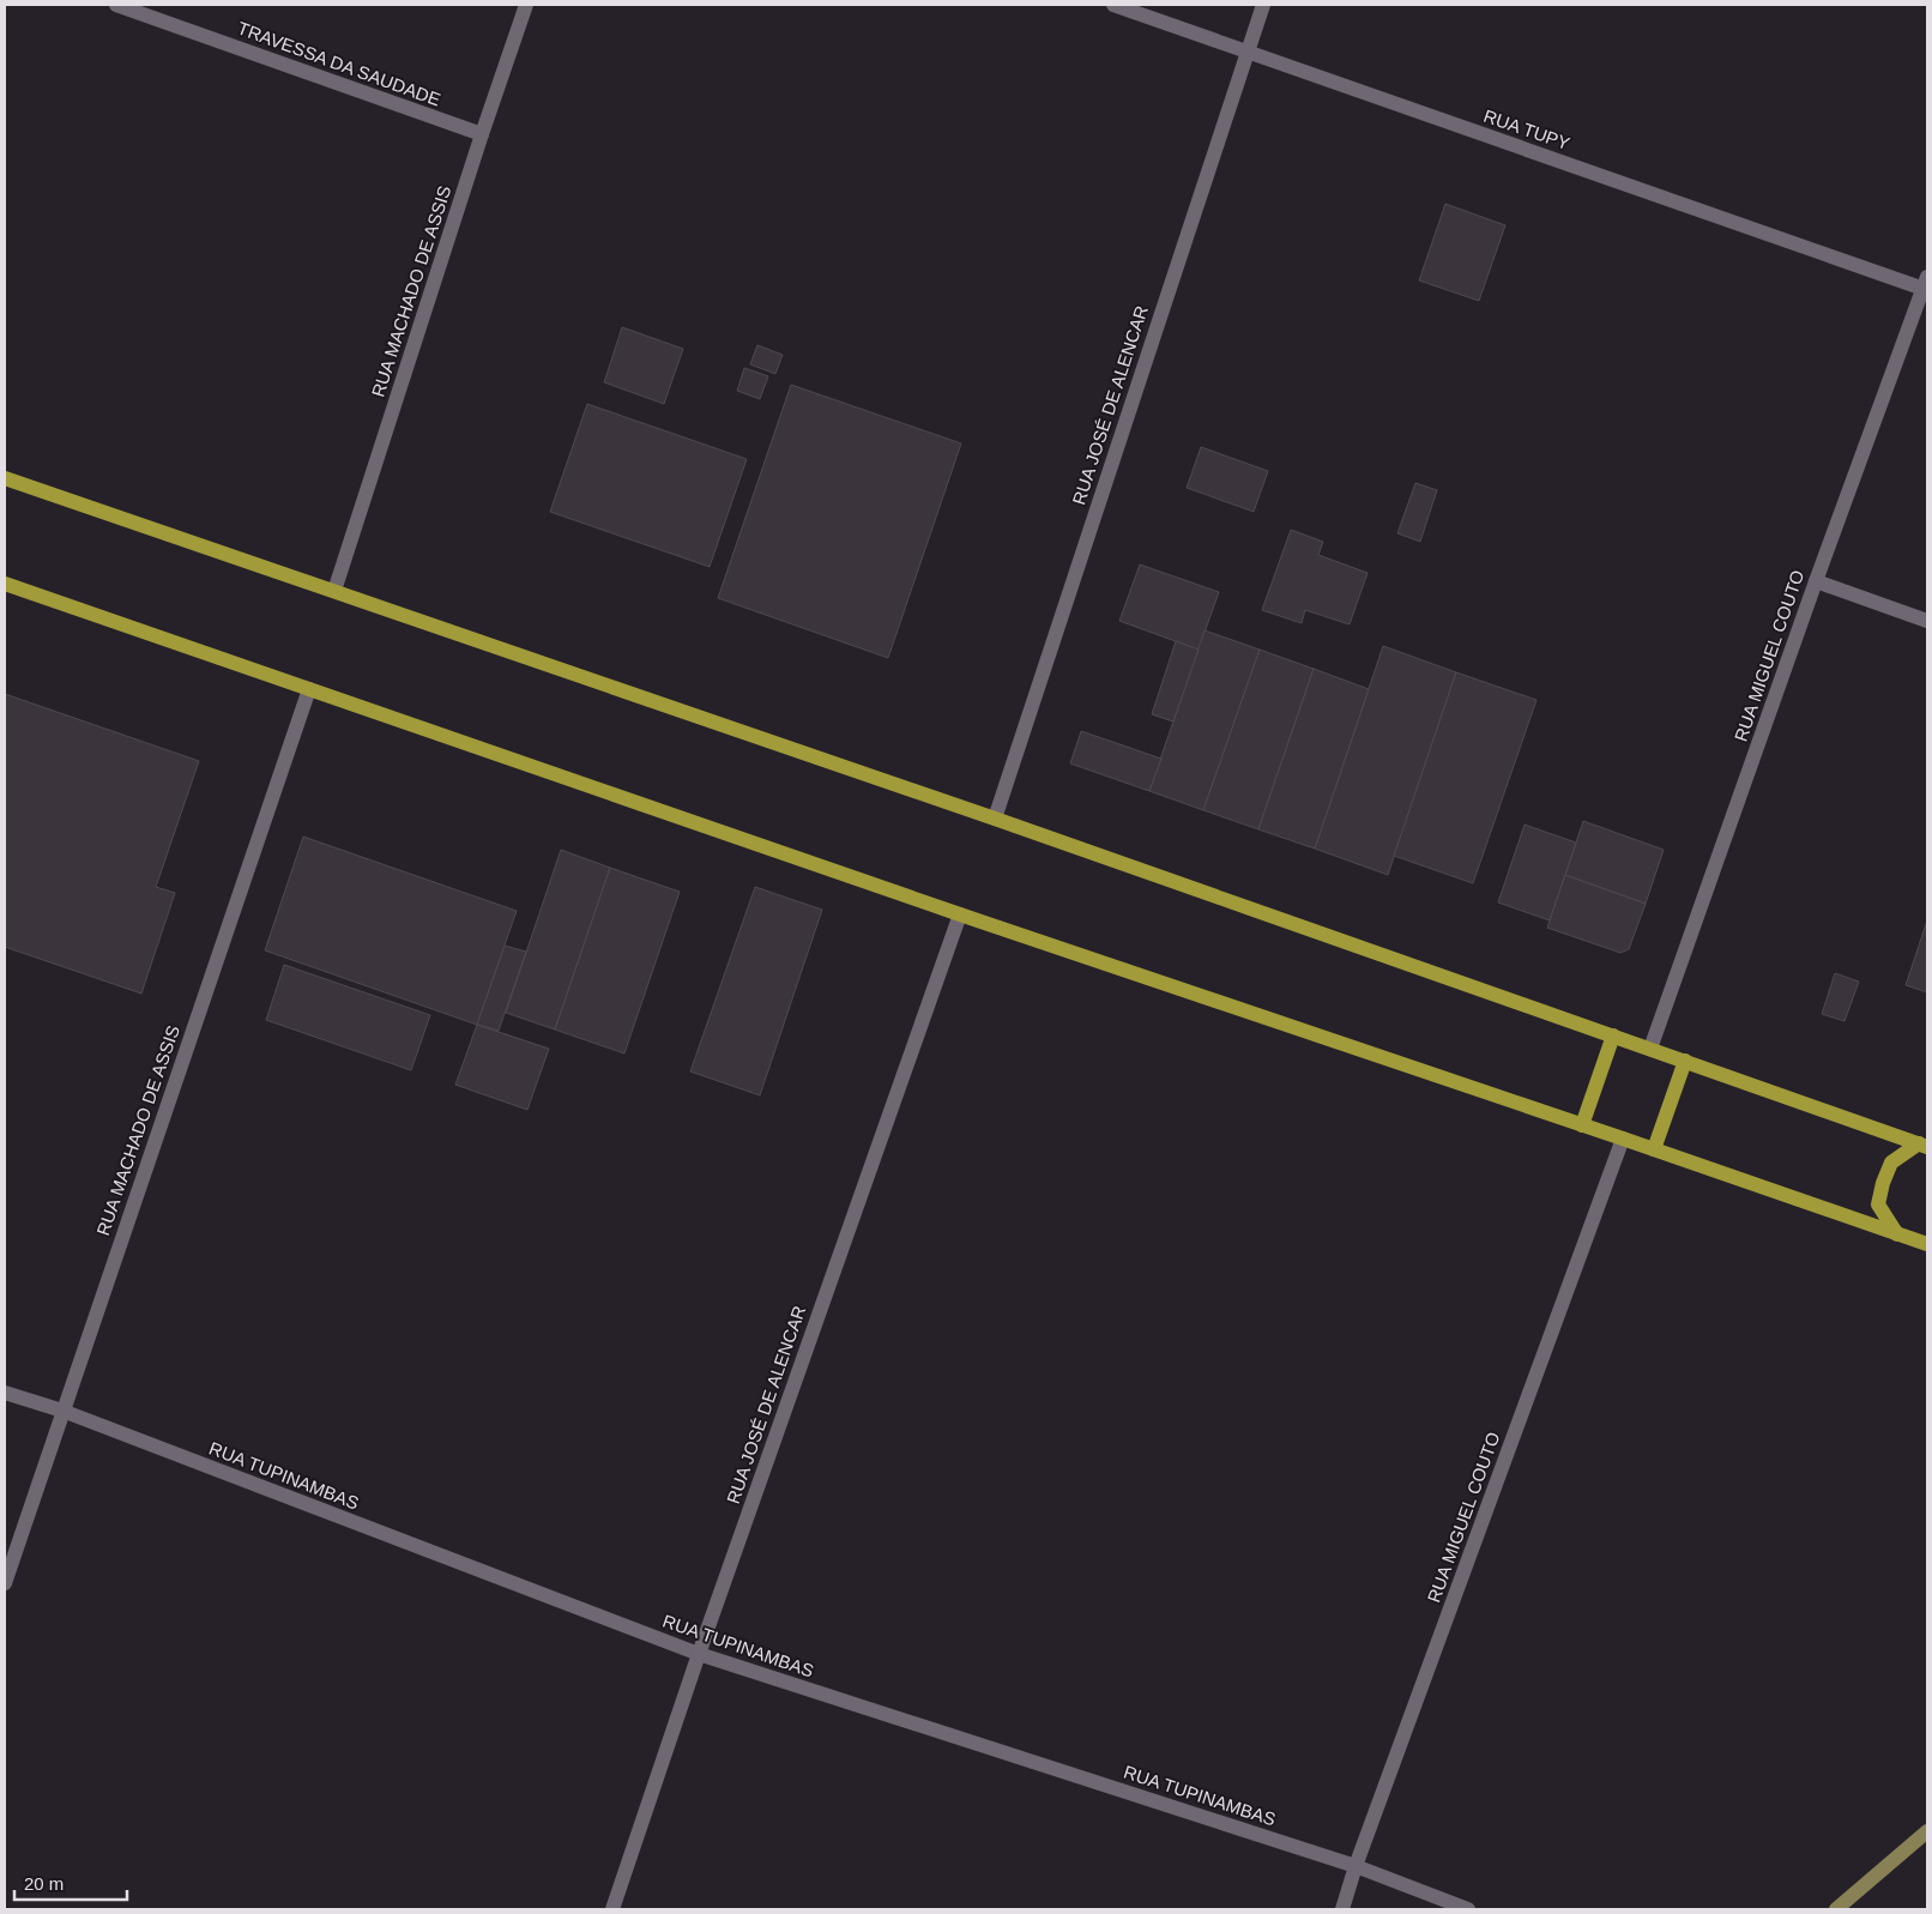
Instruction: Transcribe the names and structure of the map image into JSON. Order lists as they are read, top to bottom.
{
  "streets": {
    "street": [
      "TRAVESSA DA SAUDADE",
      "RUA TUPY",
      "RUA MACHADO DE ASSIS",
      "RUA JOSÉ DE ALENCAR",
      "RUA MIGUEL COUTO",
      "RUA TUPINAMBAS"
    ]
  },
  "crossings": [
    ["TRAVESSA DA SAUDADE", "RUA MACHADO DE ASSIS"],
    ["RUA TUPY", "RUA JOSÉ DE ALENCAR"],
    ["RUA TUPY", "RUA MIGUEL COUTO"],
    ["RUA MACHADO DE ASSIS", "RUA TUPINAMBAS"],
    ["RUA JOSÉ DE ALENCAR", "RUA TUPINAMBAS"],
    ["RUA MIGUEL COUTO", "RUA TUPINAMBAS"]
  ],
  "scale_bar": "20 m"
}
